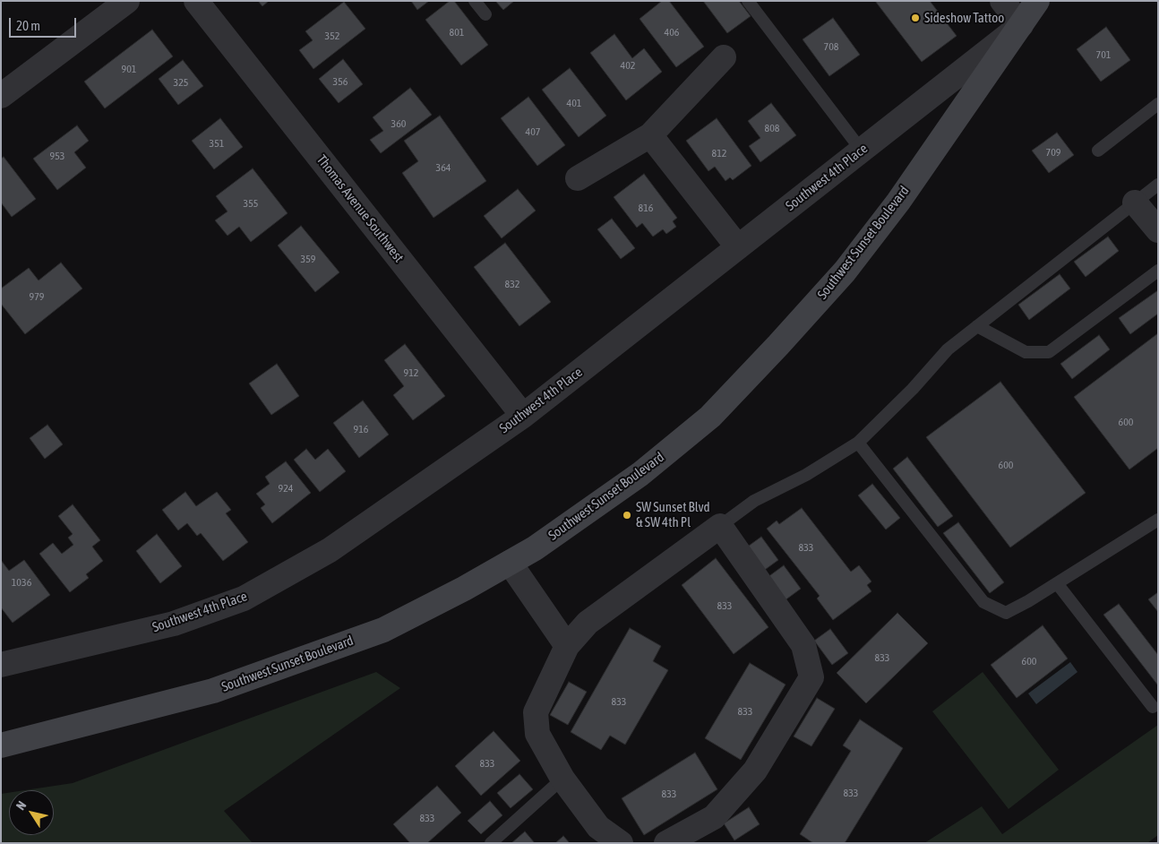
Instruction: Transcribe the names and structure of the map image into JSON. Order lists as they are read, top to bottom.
{
  "streets": {
    "main road": ["Southwest Sunset Boulevard"],
    "street": ["Southwest 4th Place", "Thomas Avenue Southwest"]
  },
  "crossings": [
    ["Southwest 4th Place", "Thomas Avenue Southwest"],
    ["Southwest 4th Place", "Southwest Sunset Boulevard"]
  ],
  "places": ["Sideshow Tattoo", "SW Sunset Blvd & SW 4th Pl"],
  "house_numbers": [
    "801",
    "406",
    "352",
    "708",
    "701",
    "402",
    "901",
    "356",
    "325",
    "401",
    "360",
    "808",
    "407",
    "351",
    "709",
    "812",
    "953",
    "364",
    "355",
    "816",
    "359",
    "832",
    "979",
    "912",
    "600",
    "916",
    "600",
    "924",
    "833",
    "1036",
    "833",
    "833",
    "600",
    "833",
    "833",
    "833",
    "833",
    "833",
    "833"
  ],
  "scale_bar": "20 m",
  "north": "top left"
}
